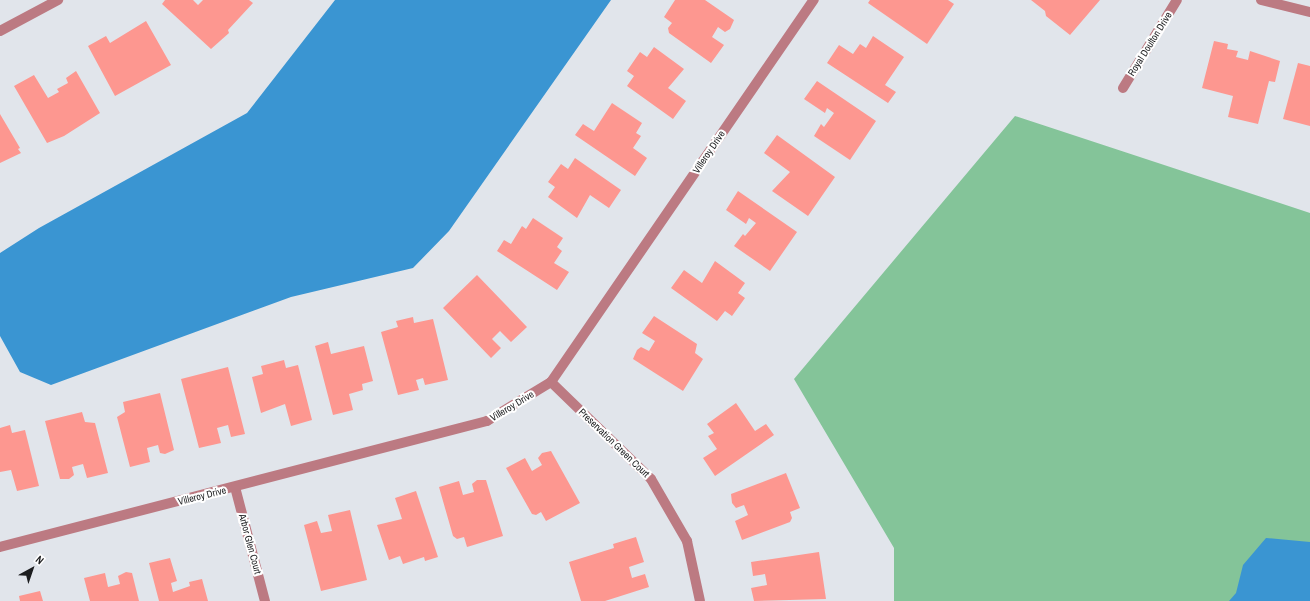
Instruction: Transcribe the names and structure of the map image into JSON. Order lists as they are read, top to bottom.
{
  "streets": {
    "street": [
      "Royal Doulton Drive",
      "Villeroy Drive",
      "Preservation Green Court",
      "Arbor Glen Court"
    ]
  },
  "crossings": [
    ["Villeroy Drive", "Preservation Green Court"],
    ["Villeroy Drive", "Arbor Glen Court"]
  ],
  "north": "top right"
}
